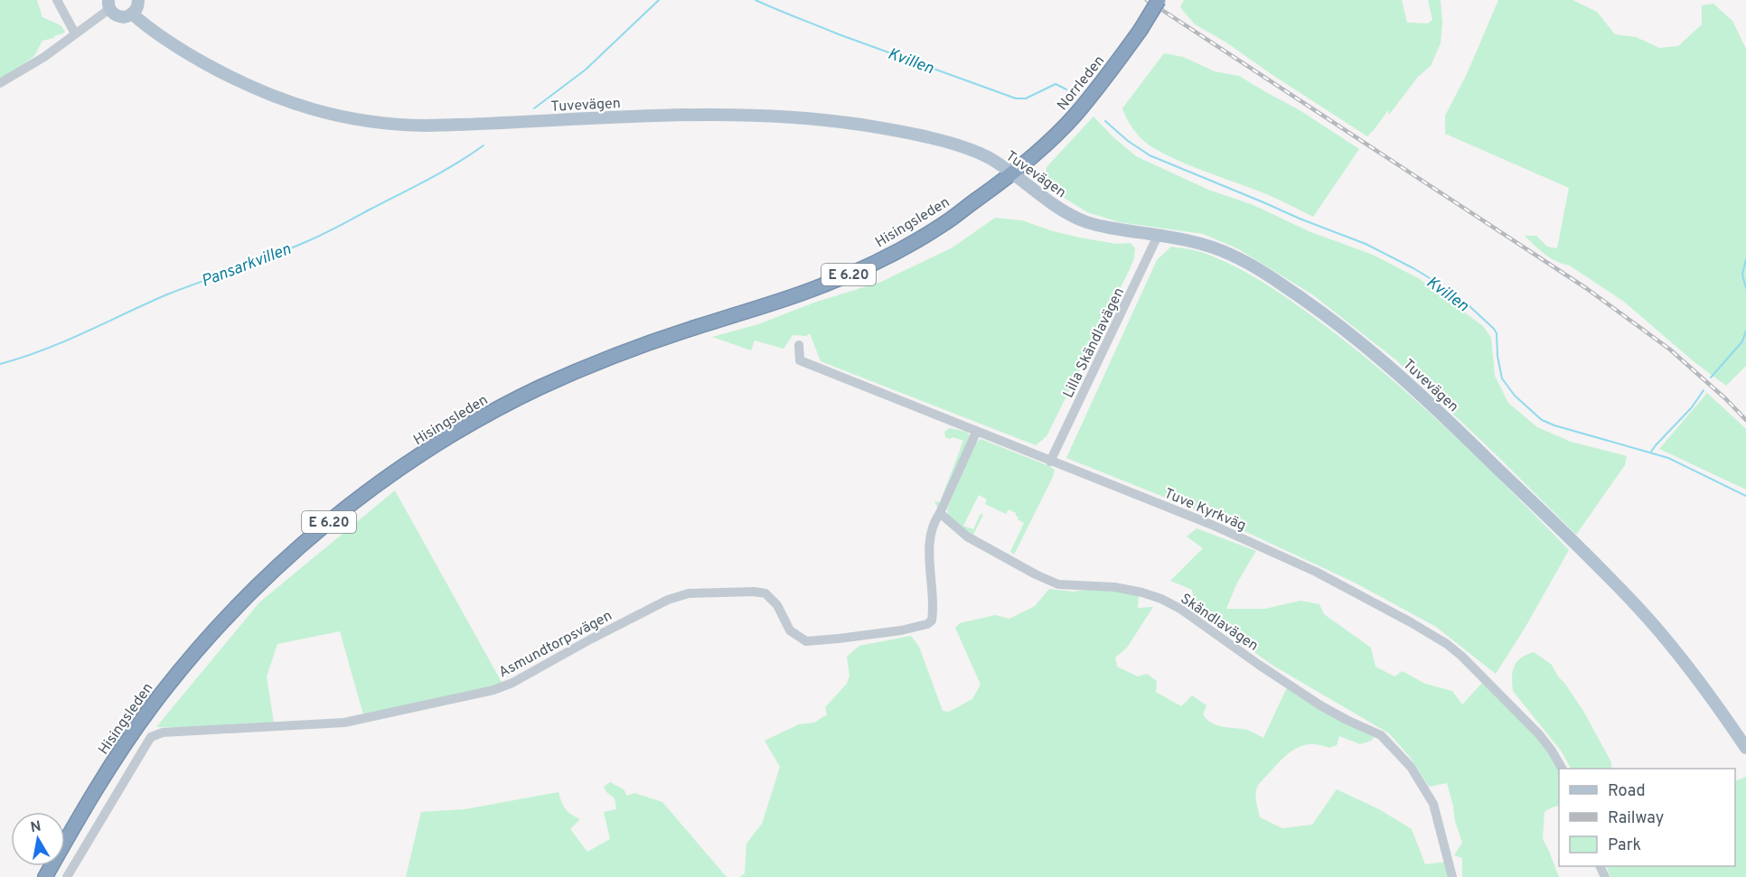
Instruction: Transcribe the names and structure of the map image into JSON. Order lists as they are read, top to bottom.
{
  "streets": {
    "highway": ["Norrleden", "Hisingsleden", "E 6.20"],
    "main road": ["Tuvevägen"],
    "street": [
      "Lilla Skändlavägen",
      "Tuve Kyrkväg",
      "Skändlavägen",
      "Asmundtorpsvägen"
    ]
  },
  "crossings": [
    ["Norrleden", "Tuvevägen"],
    ["Norrleden", "Hisingsleden"],
    ["Tuvevägen", "Hisingsleden"],
    ["Tuvevägen", "Lilla Skändlavägen"],
    ["Lilla Skändlavägen", "Tuve Kyrkväg"],
    ["Skändlavägen", "Asmundtorpsvägen"]
  ],
  "water": ["Kvillen", "Pansarkvillen"],
  "legend": ["Road", "Railway", "Park"],
  "north": "top"
}
